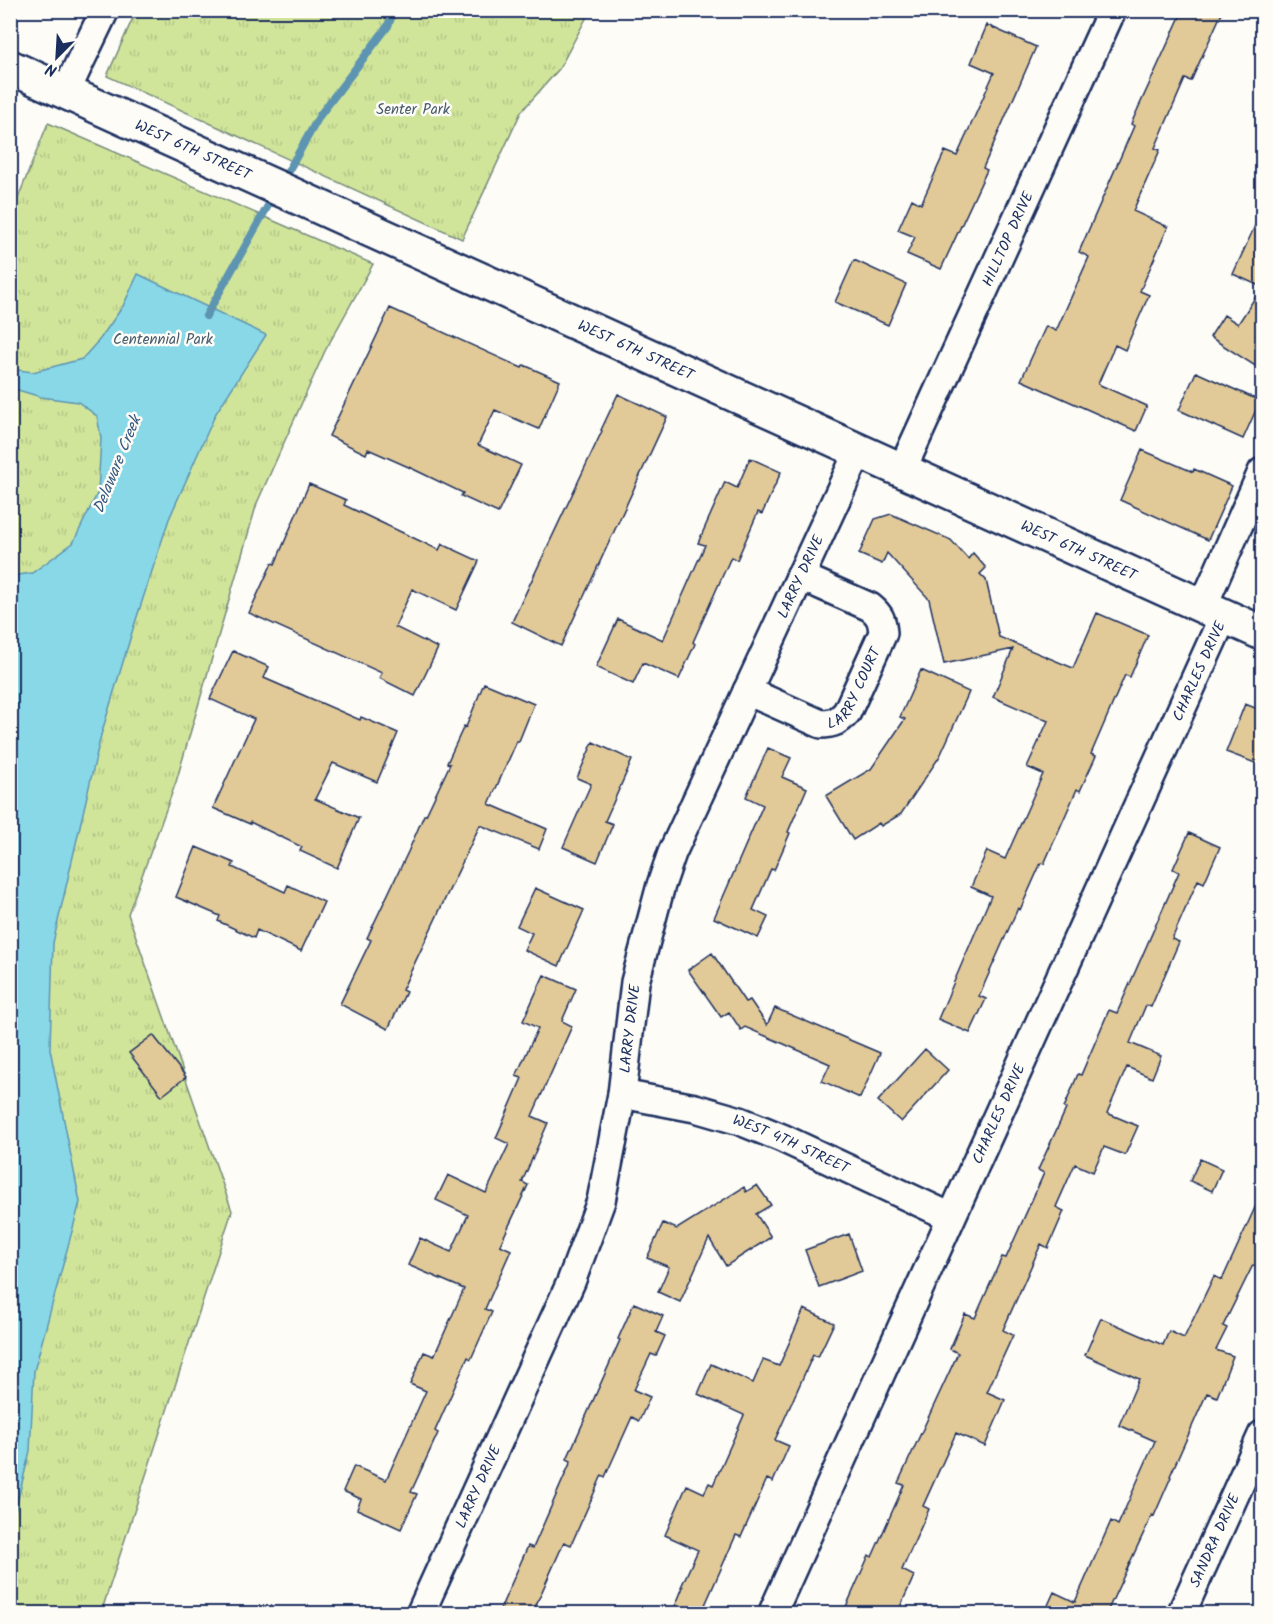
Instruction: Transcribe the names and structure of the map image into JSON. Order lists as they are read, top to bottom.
{
  "streets": {
    "street": [
      "WEST 6TH STREET",
      "HILLTOP DRIVE",
      "LARRY DRIVE",
      "CHARLES DRIVE",
      "LARRY COURT",
      "WEST 4TH STREET",
      "SANDRA DRIVE"
    ]
  },
  "crossings": [
    ["WEST 6TH STREET", "HILLTOP DRIVE"],
    ["WEST 6TH STREET", "LARRY DRIVE"],
    ["WEST 6TH STREET", "CHARLES DRIVE"],
    ["LARRY DRIVE", "LARRY COURT"],
    ["LARRY DRIVE", "WEST 4TH STREET"],
    ["CHARLES DRIVE", "WEST 4TH STREET"]
  ],
  "water": ["Delaware Creek"],
  "parks": ["Senter Park", "Centennial Park"],
  "north": "bottom left"
}
